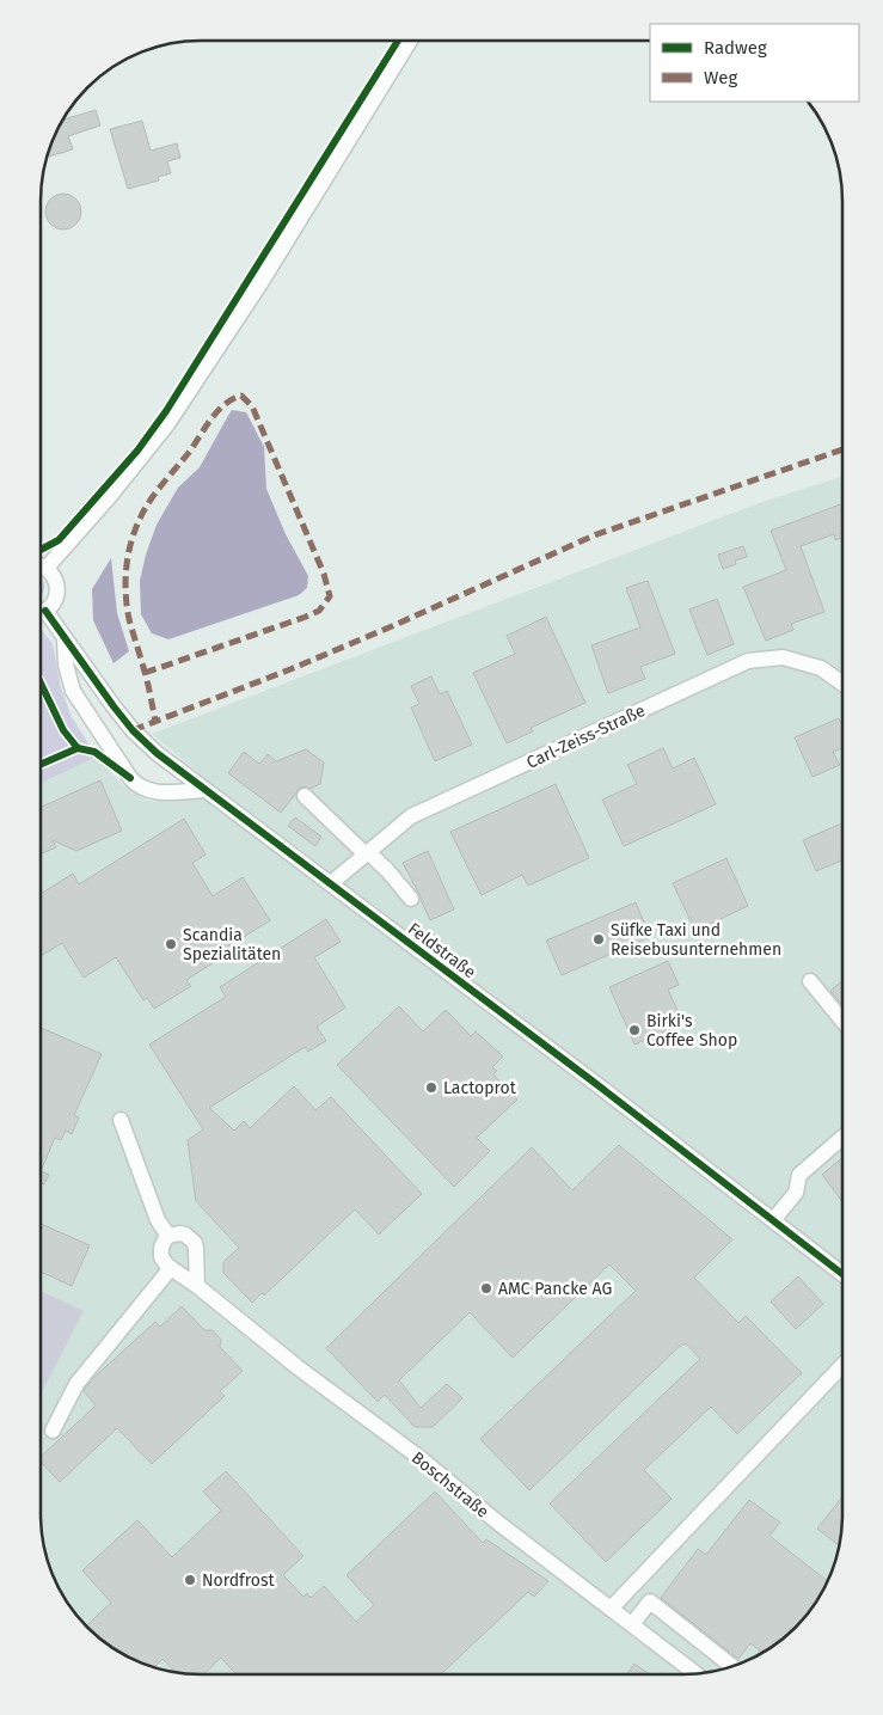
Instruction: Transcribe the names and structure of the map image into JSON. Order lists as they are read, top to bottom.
{
  "streets": {
    "street": ["Carl-Zeiss-Straße", "Feldstraße", "Boschstraße"]
  },
  "crossings": [
    ["Carl-Zeiss-Straße", "Feldstraße"]
  ],
  "places": [
    "Süfke Taxi und Reisebusunternehmen",
    "Scandia Spezialitäten",
    "Birki's Coffee Shop",
    "Lactoprot",
    "AMC Pancke AG",
    "Nordfrost"
  ],
  "legend": ["Radweg", "Weg"]
}
